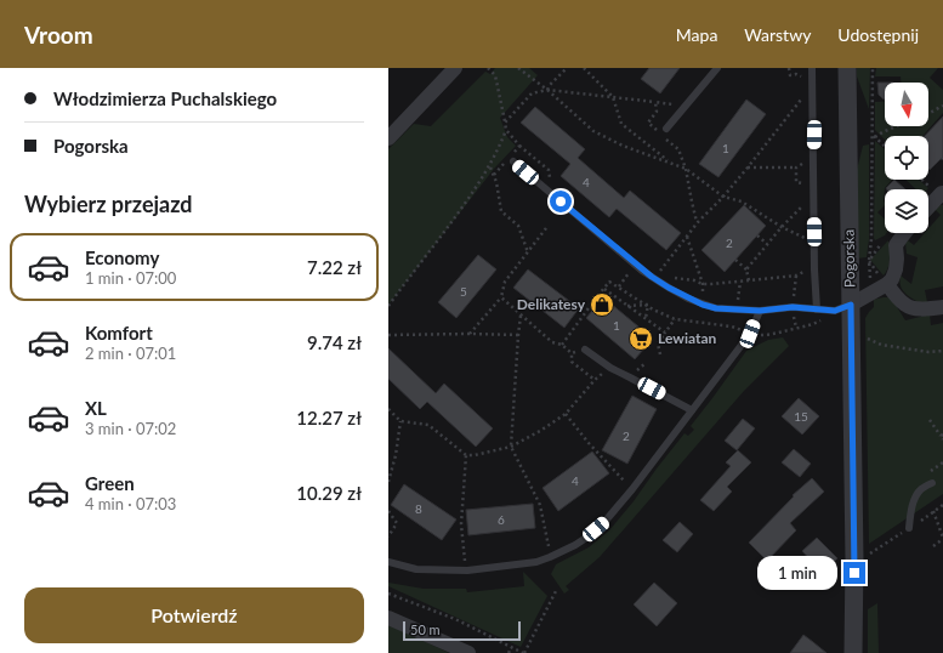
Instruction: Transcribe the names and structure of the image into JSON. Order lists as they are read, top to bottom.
{
  "streets": {
    "street": ["Pogorska"]
  },
  "places": {
    "shop": ["Delikatesy"],
    "supermarket": ["Lewiatan"]
  },
  "house_numbers": [
    "1",
    "4",
    "2",
    "5",
    "1",
    "15",
    "2",
    "4",
    "8",
    "6"
  ],
  "scale_bar": "50 m",
  "north": "bottom",
  "page": {
    "header": "Vroom",
    "nav": ["Mapa", "Warstwy", "Udostępnij"],
    "banner": ["Włodzimierza Puchalskiego", "Pogorska"],
    "heading": "Wybierz przejazd",
    "list": [
      {
        "name": "Economy",
        "note": "1 min · 07:00",
        "value": "7.22 zł"
      },
      {
        "name": "Komfort",
        "note": "2 min · 07:01",
        "value": "9.74 zł"
      },
      {
        "name": "XL",
        "note": "3 min · 07:02",
        "value": "12.27 zł"
      },
      {
        "name": "Green",
        "note": "4 min · 07:03",
        "value": "10.29 zł"
      }
    ],
    "bubble": "1 min",
    "buttons": "Potwierdź",
    "scale": "50 m"
  }
}
